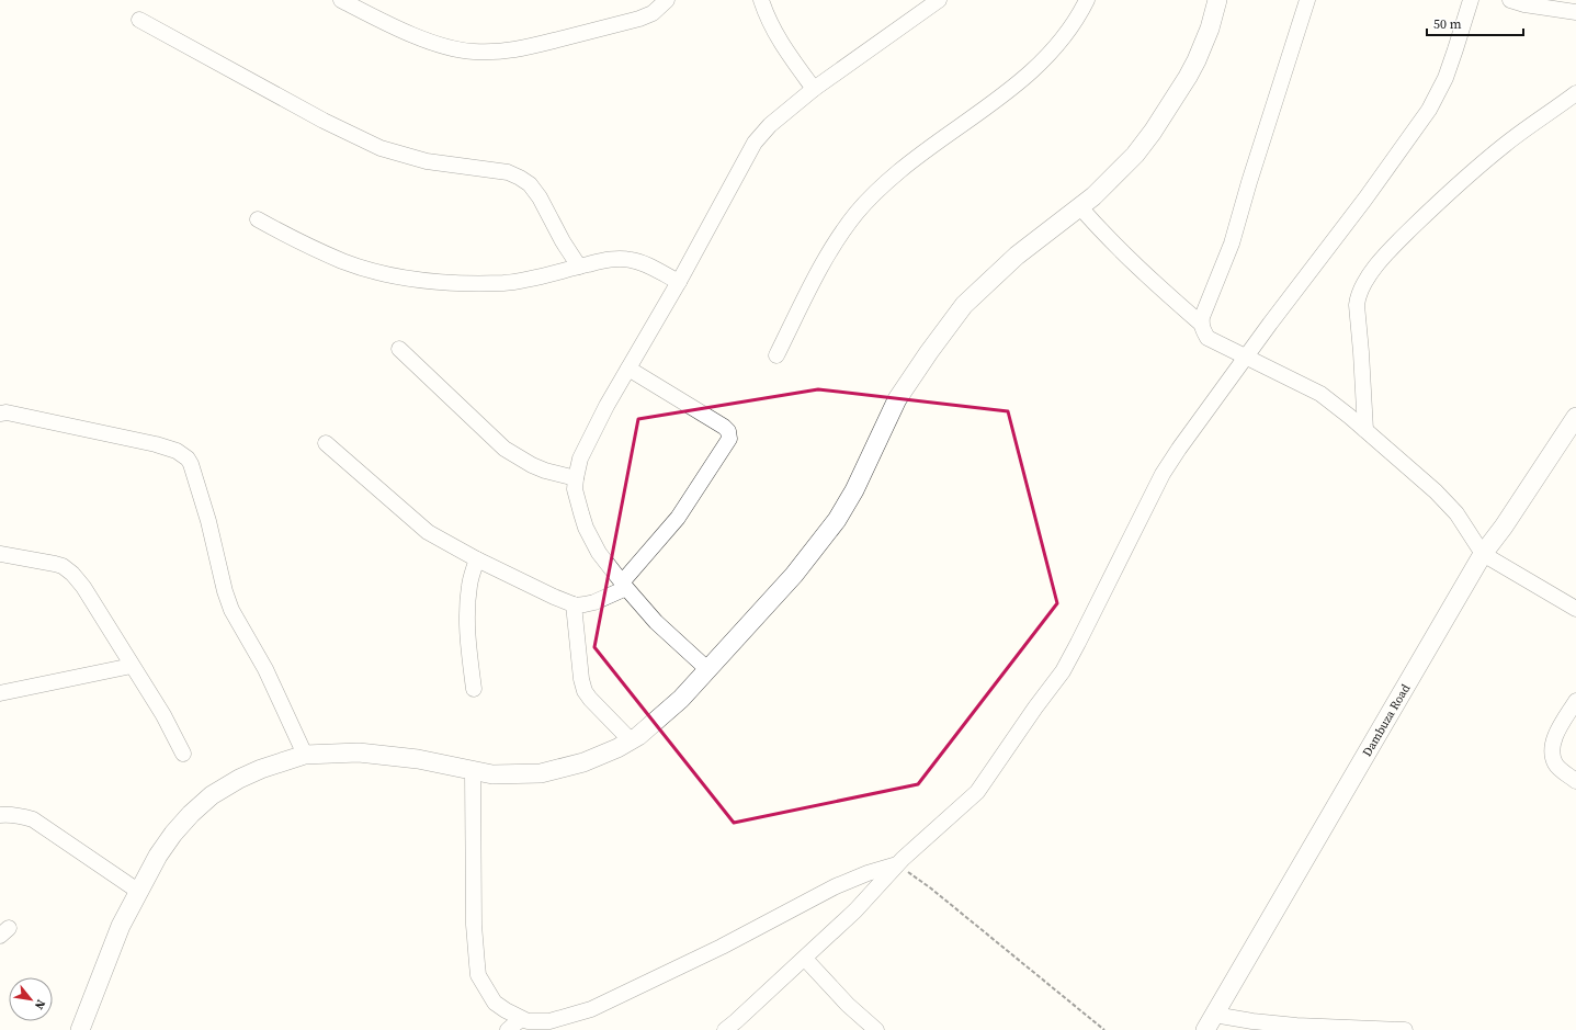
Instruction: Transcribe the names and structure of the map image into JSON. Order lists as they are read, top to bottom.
{
  "streets": {
    "street": ["Dambuza Road"]
  },
  "scale_bar": "50 m",
  "north": "bottom right"
}
